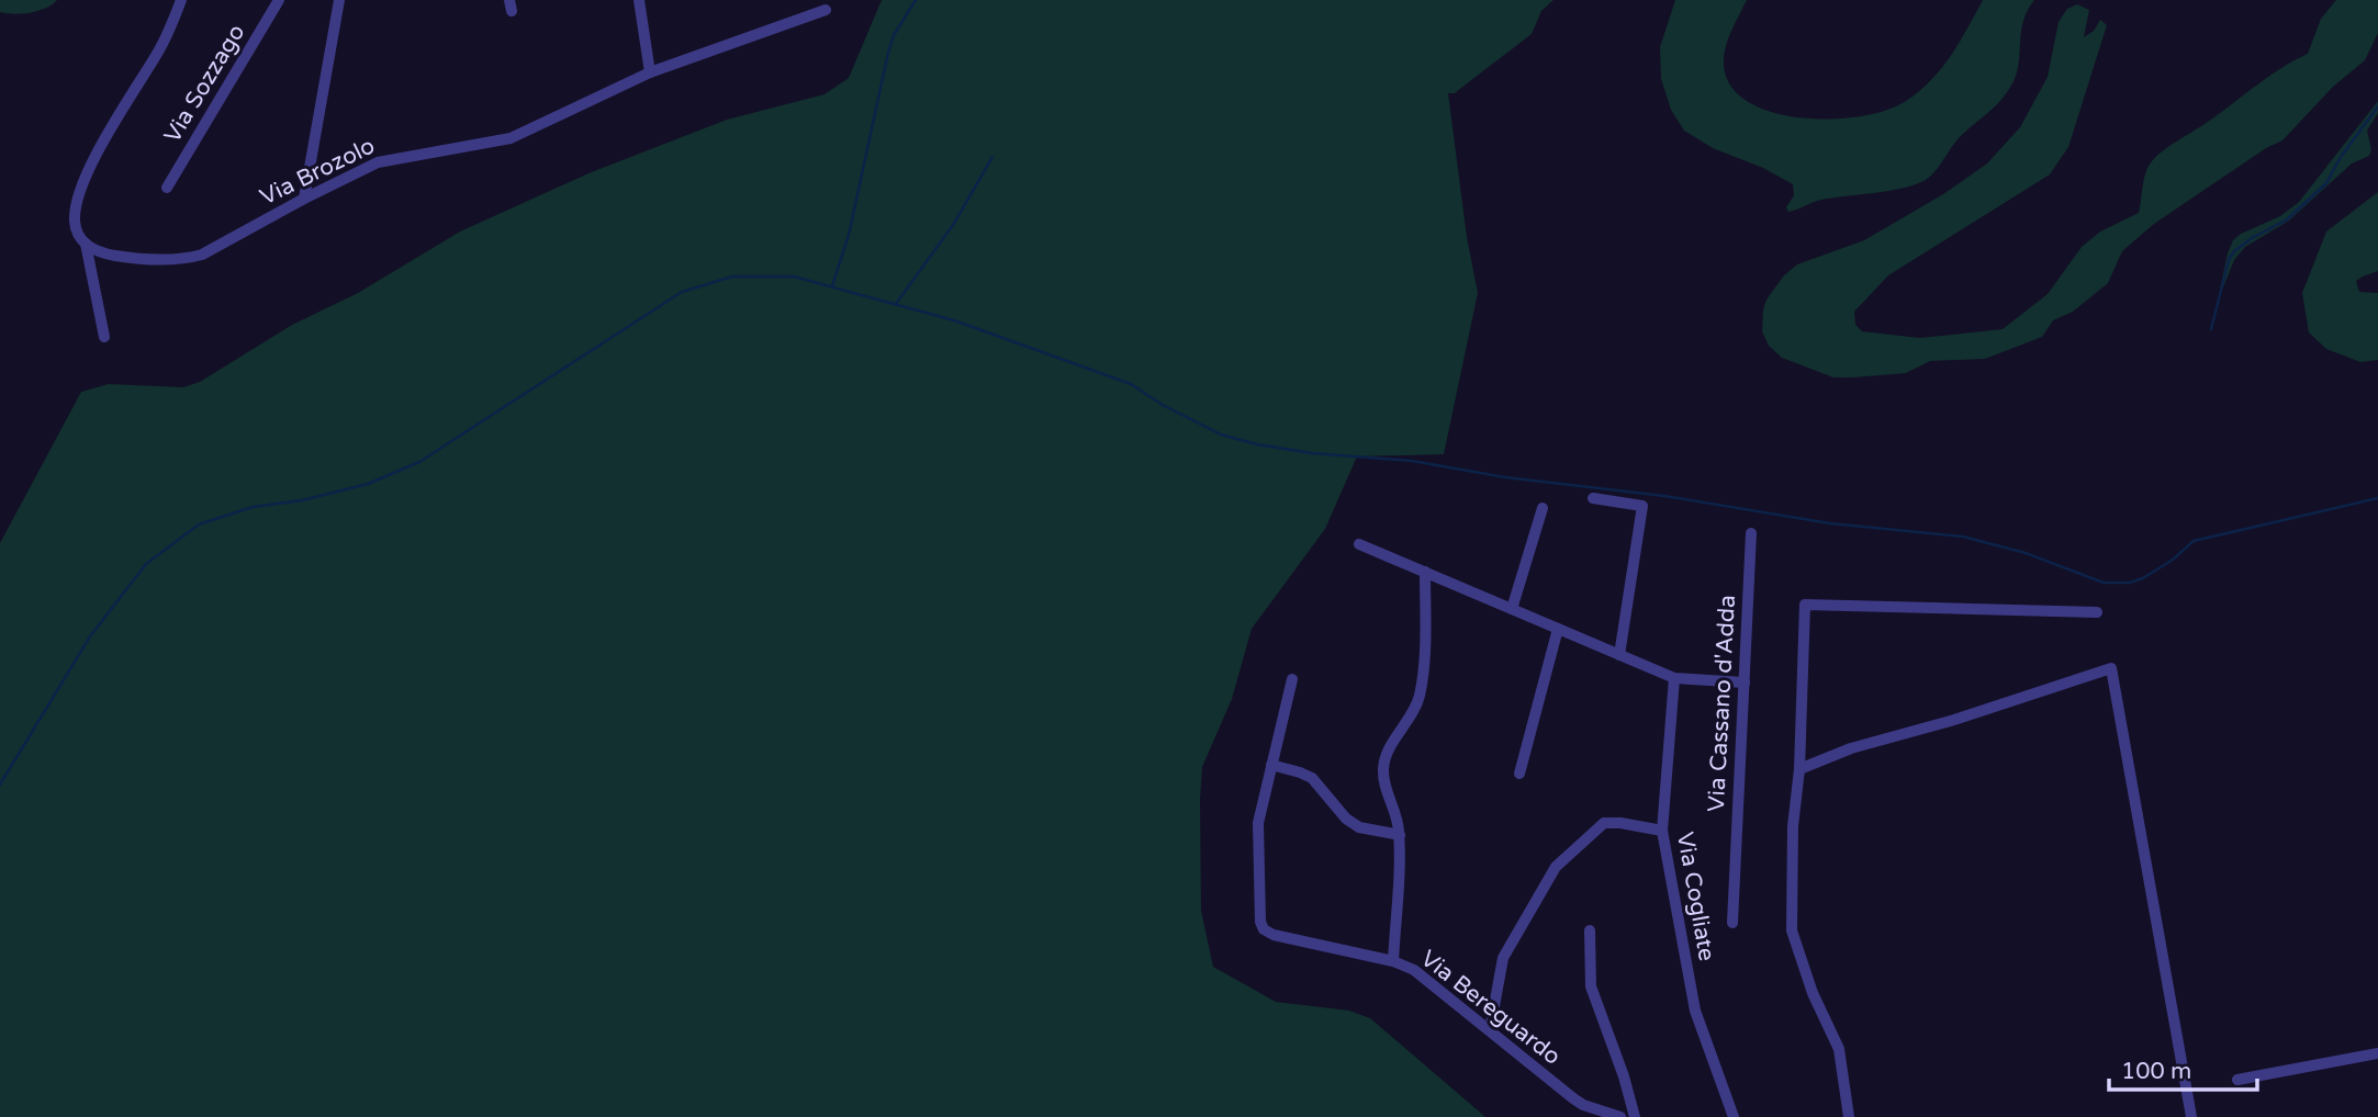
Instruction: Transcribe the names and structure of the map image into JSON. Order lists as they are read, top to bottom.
{
  "streets": {
    "street": [
      "Via Sozzago",
      "Via Brozolo",
      "Via Cassano d'Adda",
      "Via Cogliate",
      "Via Bereguardo"
    ]
  },
  "scale_bar": "100 m"
}
